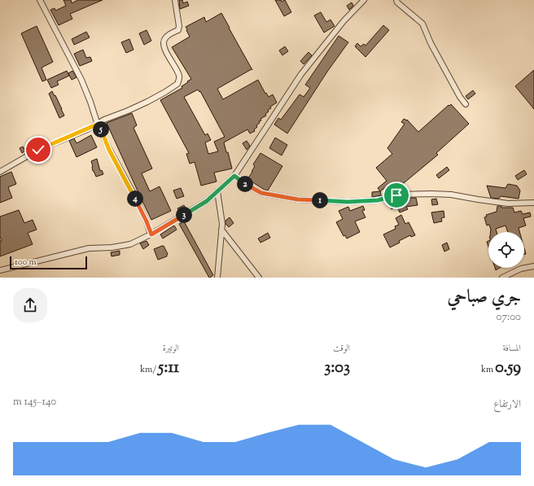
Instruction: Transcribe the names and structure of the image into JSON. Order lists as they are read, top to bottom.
{
  "scale_bar": "100 m",
  "page": {
    "pins": [
      "5",
      "2",
      "4",
      "1",
      "3"
    ],
    "scale": "100 m",
    "heading": ["جري صباحي", "07:00"],
    "stats": [
      ["المسافة", "0.59 km"],
      ["الوقت", "3:03"],
      ["الوتيرة", "5:11 /km"]
    ],
    "chart": ["الارتفاع", "140–145 m"]
  }
}
